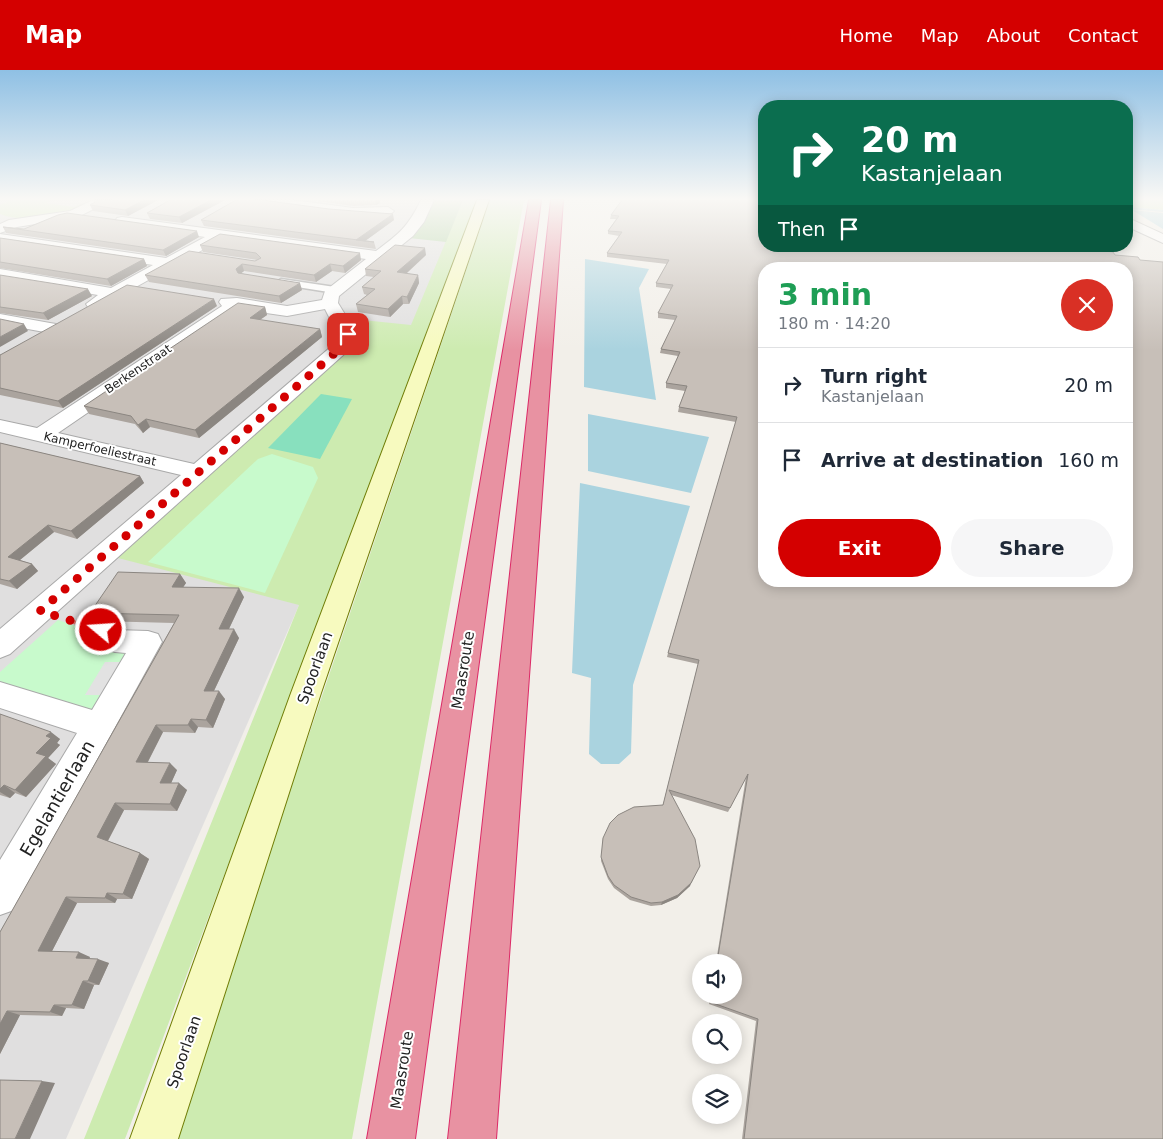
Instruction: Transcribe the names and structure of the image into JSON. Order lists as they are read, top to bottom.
{
  "streets": {
    "highway": ["Maasroute"],
    "main road": ["Spoorlaan"],
    "street": ["Berkenstraat", "Kamperfoeliestraat", "Egelantierlaan"]
  },
  "crossings": [
    ["Berkenstraat", "Kamperfoeliestraat"]
  ],
  "page": {
    "header": "Map",
    "nav": [
      "Home",
      "Map",
      "About",
      "Contact"
    ],
    "turn": ["20 m", "Kastanjelaan"],
    "then": "Then",
    "heading": ["3 min", "180 m · 14:20"],
    "list": [
      {
        "name": "Turn right",
        "note": "Kastanjelaan",
        "value": "20 m"
      },
      {
        "name": "Arrive at destination",
        "value": "160 m"
      }
    ],
    "buttons": ["Exit", "Share"]
  }
}
